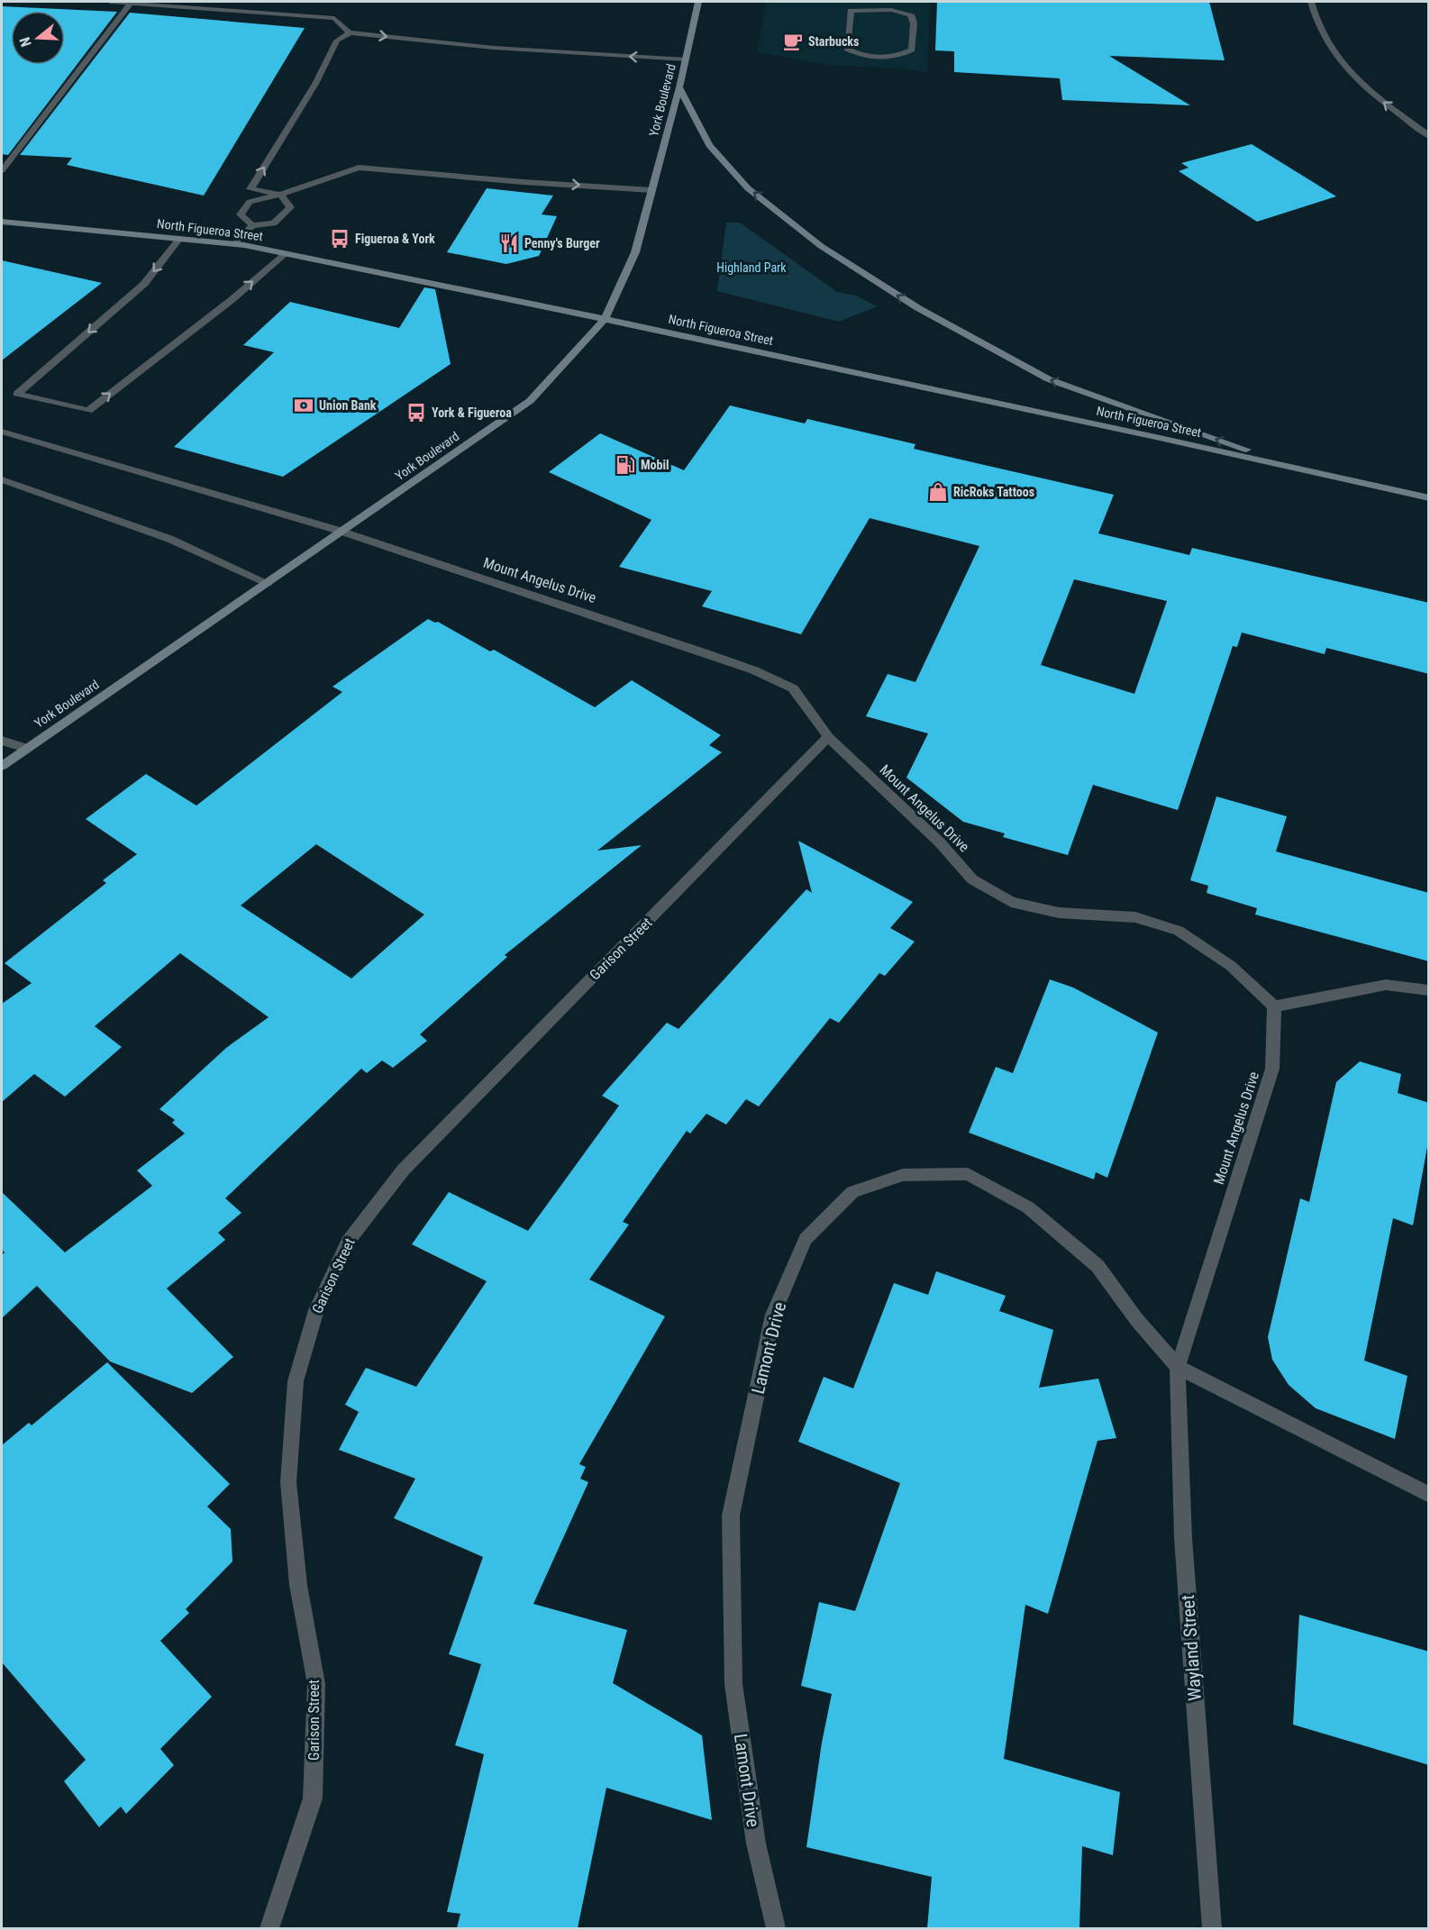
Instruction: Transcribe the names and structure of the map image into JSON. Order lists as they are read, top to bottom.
{
  "streets": {
    "main road": ["York Boulevard", "North Figueroa Street"],
    "street": [
      "Mount Angelus Drive",
      "Garison Street",
      "Lamont Drive",
      "Wayland Street"
    ]
  },
  "crossings": [
    ["York Boulevard", "North Figueroa Street"],
    ["York Boulevard", "Mount Angelus Drive"],
    ["Mount Angelus Drive", "Garison Street"],
    ["Mount Angelus Drive", "Lamont Drive"],
    ["Mount Angelus Drive", "Wayland Street"],
    ["Lamont Drive", "Wayland Street"]
  ],
  "parks": ["Highland Park"],
  "places": {
    "cafe": ["Starbucks"],
    "bus stop": ["Figueroa & York", "York & Figueroa"],
    "restaurant": ["Penny's Burger"],
    "bank": ["Union Bank"],
    "fuel station": ["Mobil"],
    "shop": ["RicRoks Tattoos"]
  },
  "north": "left"
}
